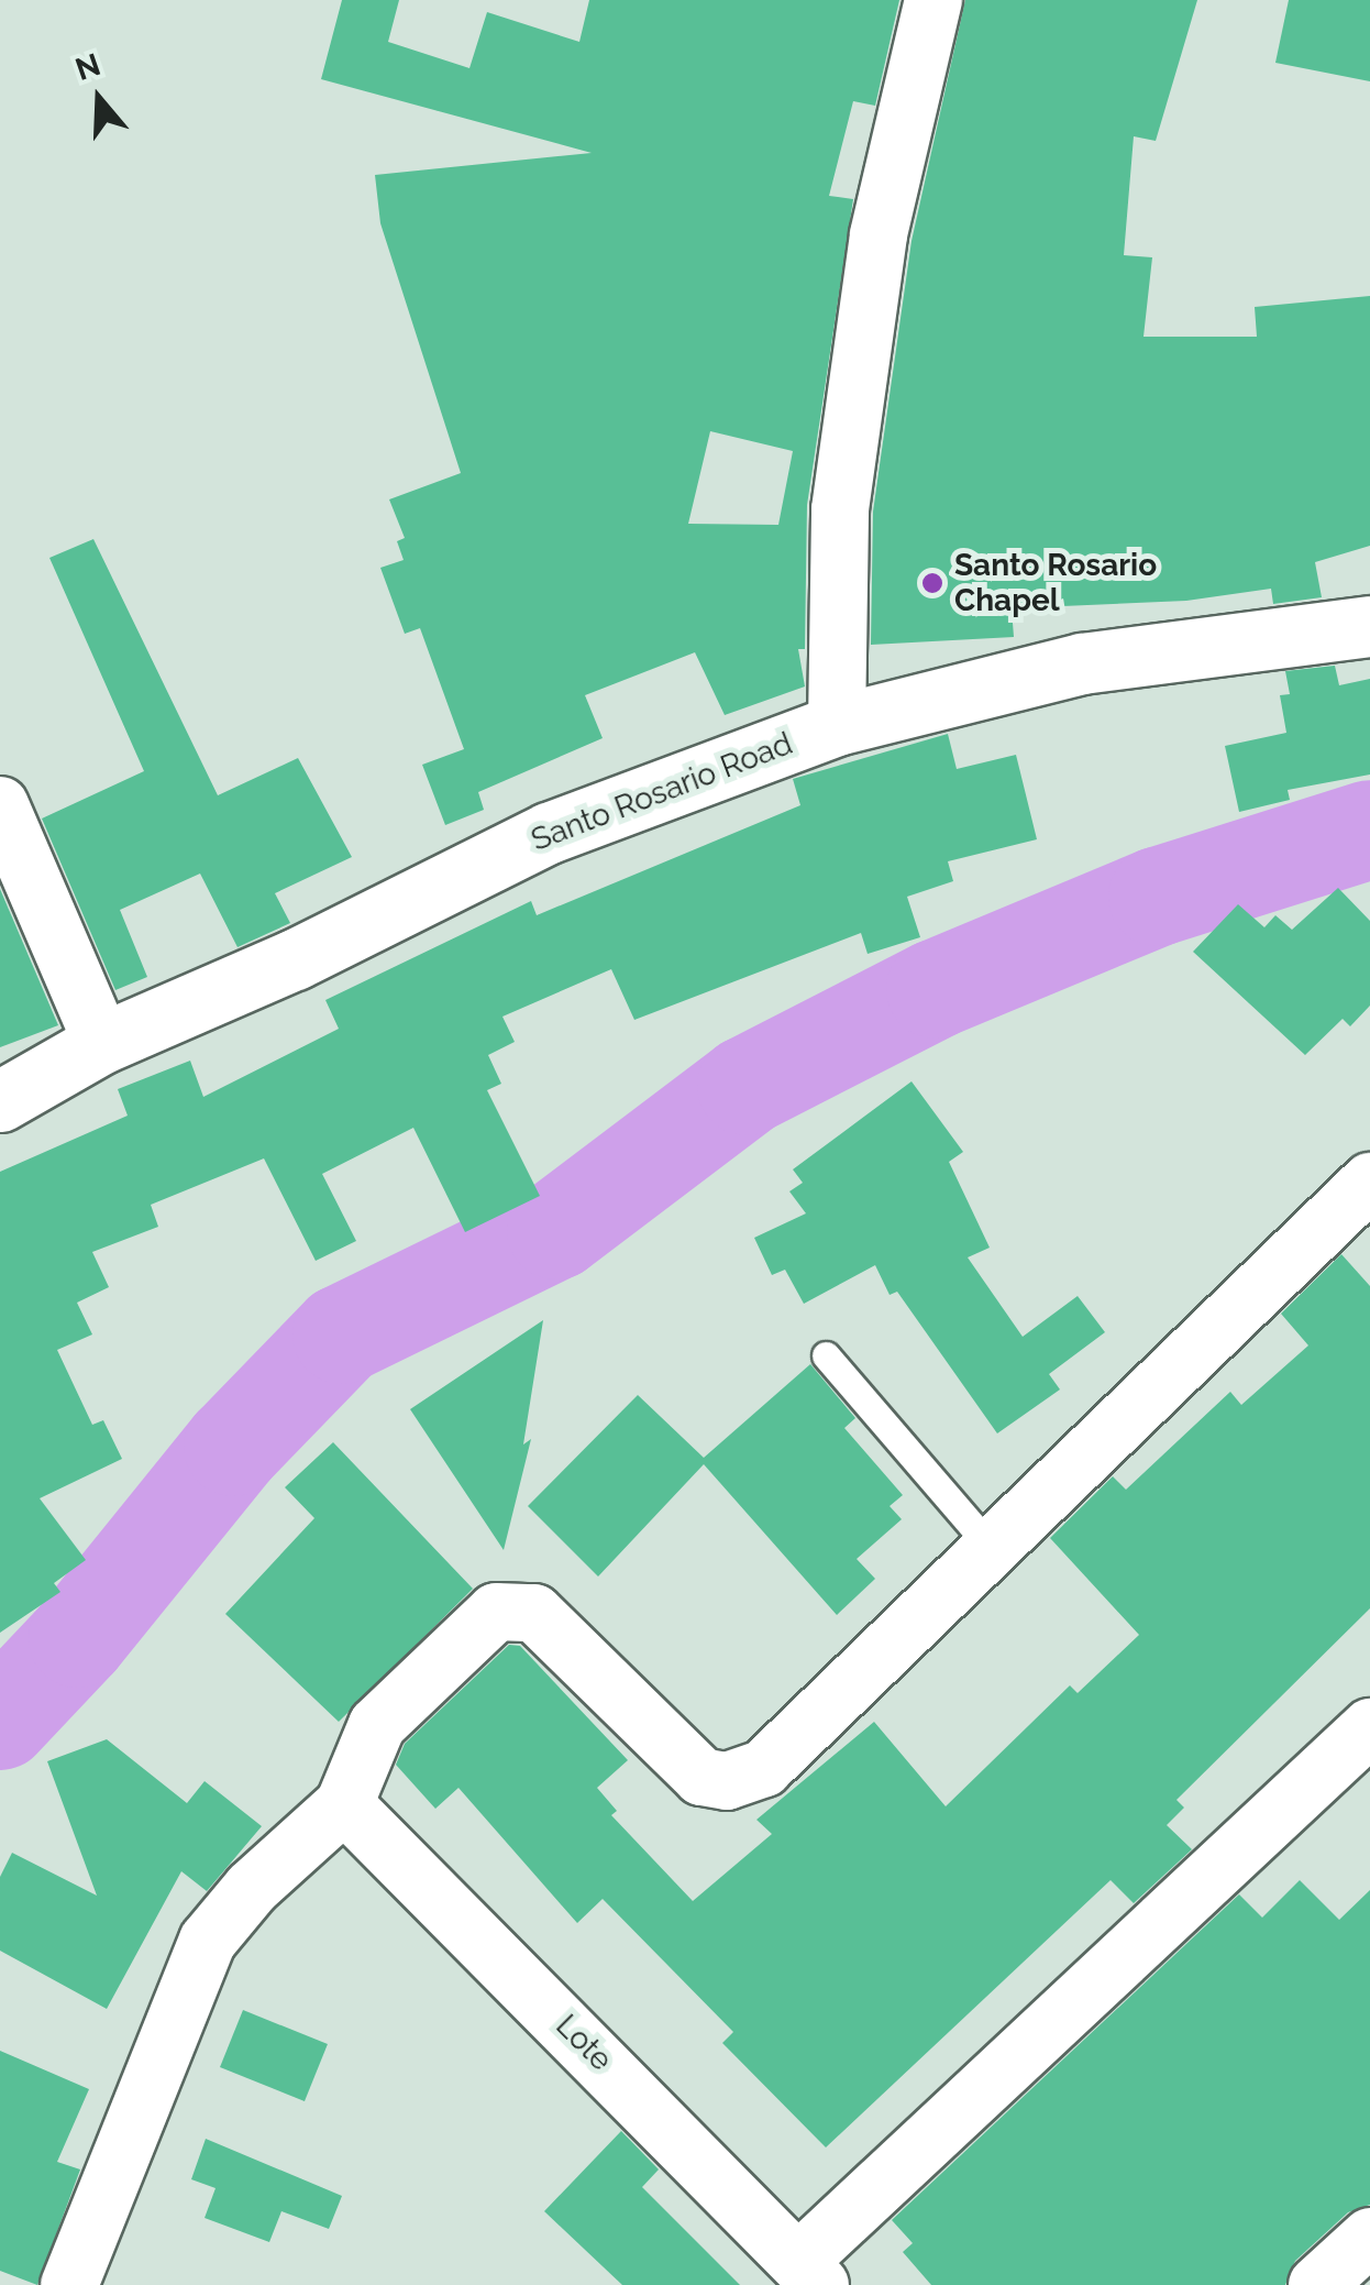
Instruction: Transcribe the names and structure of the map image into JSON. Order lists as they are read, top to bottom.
{
  "streets": {
    "street": ["Santo Rosario Road", "Lote"]
  },
  "places": ["Santo Rosario Chapel"],
  "north": "top"
}
